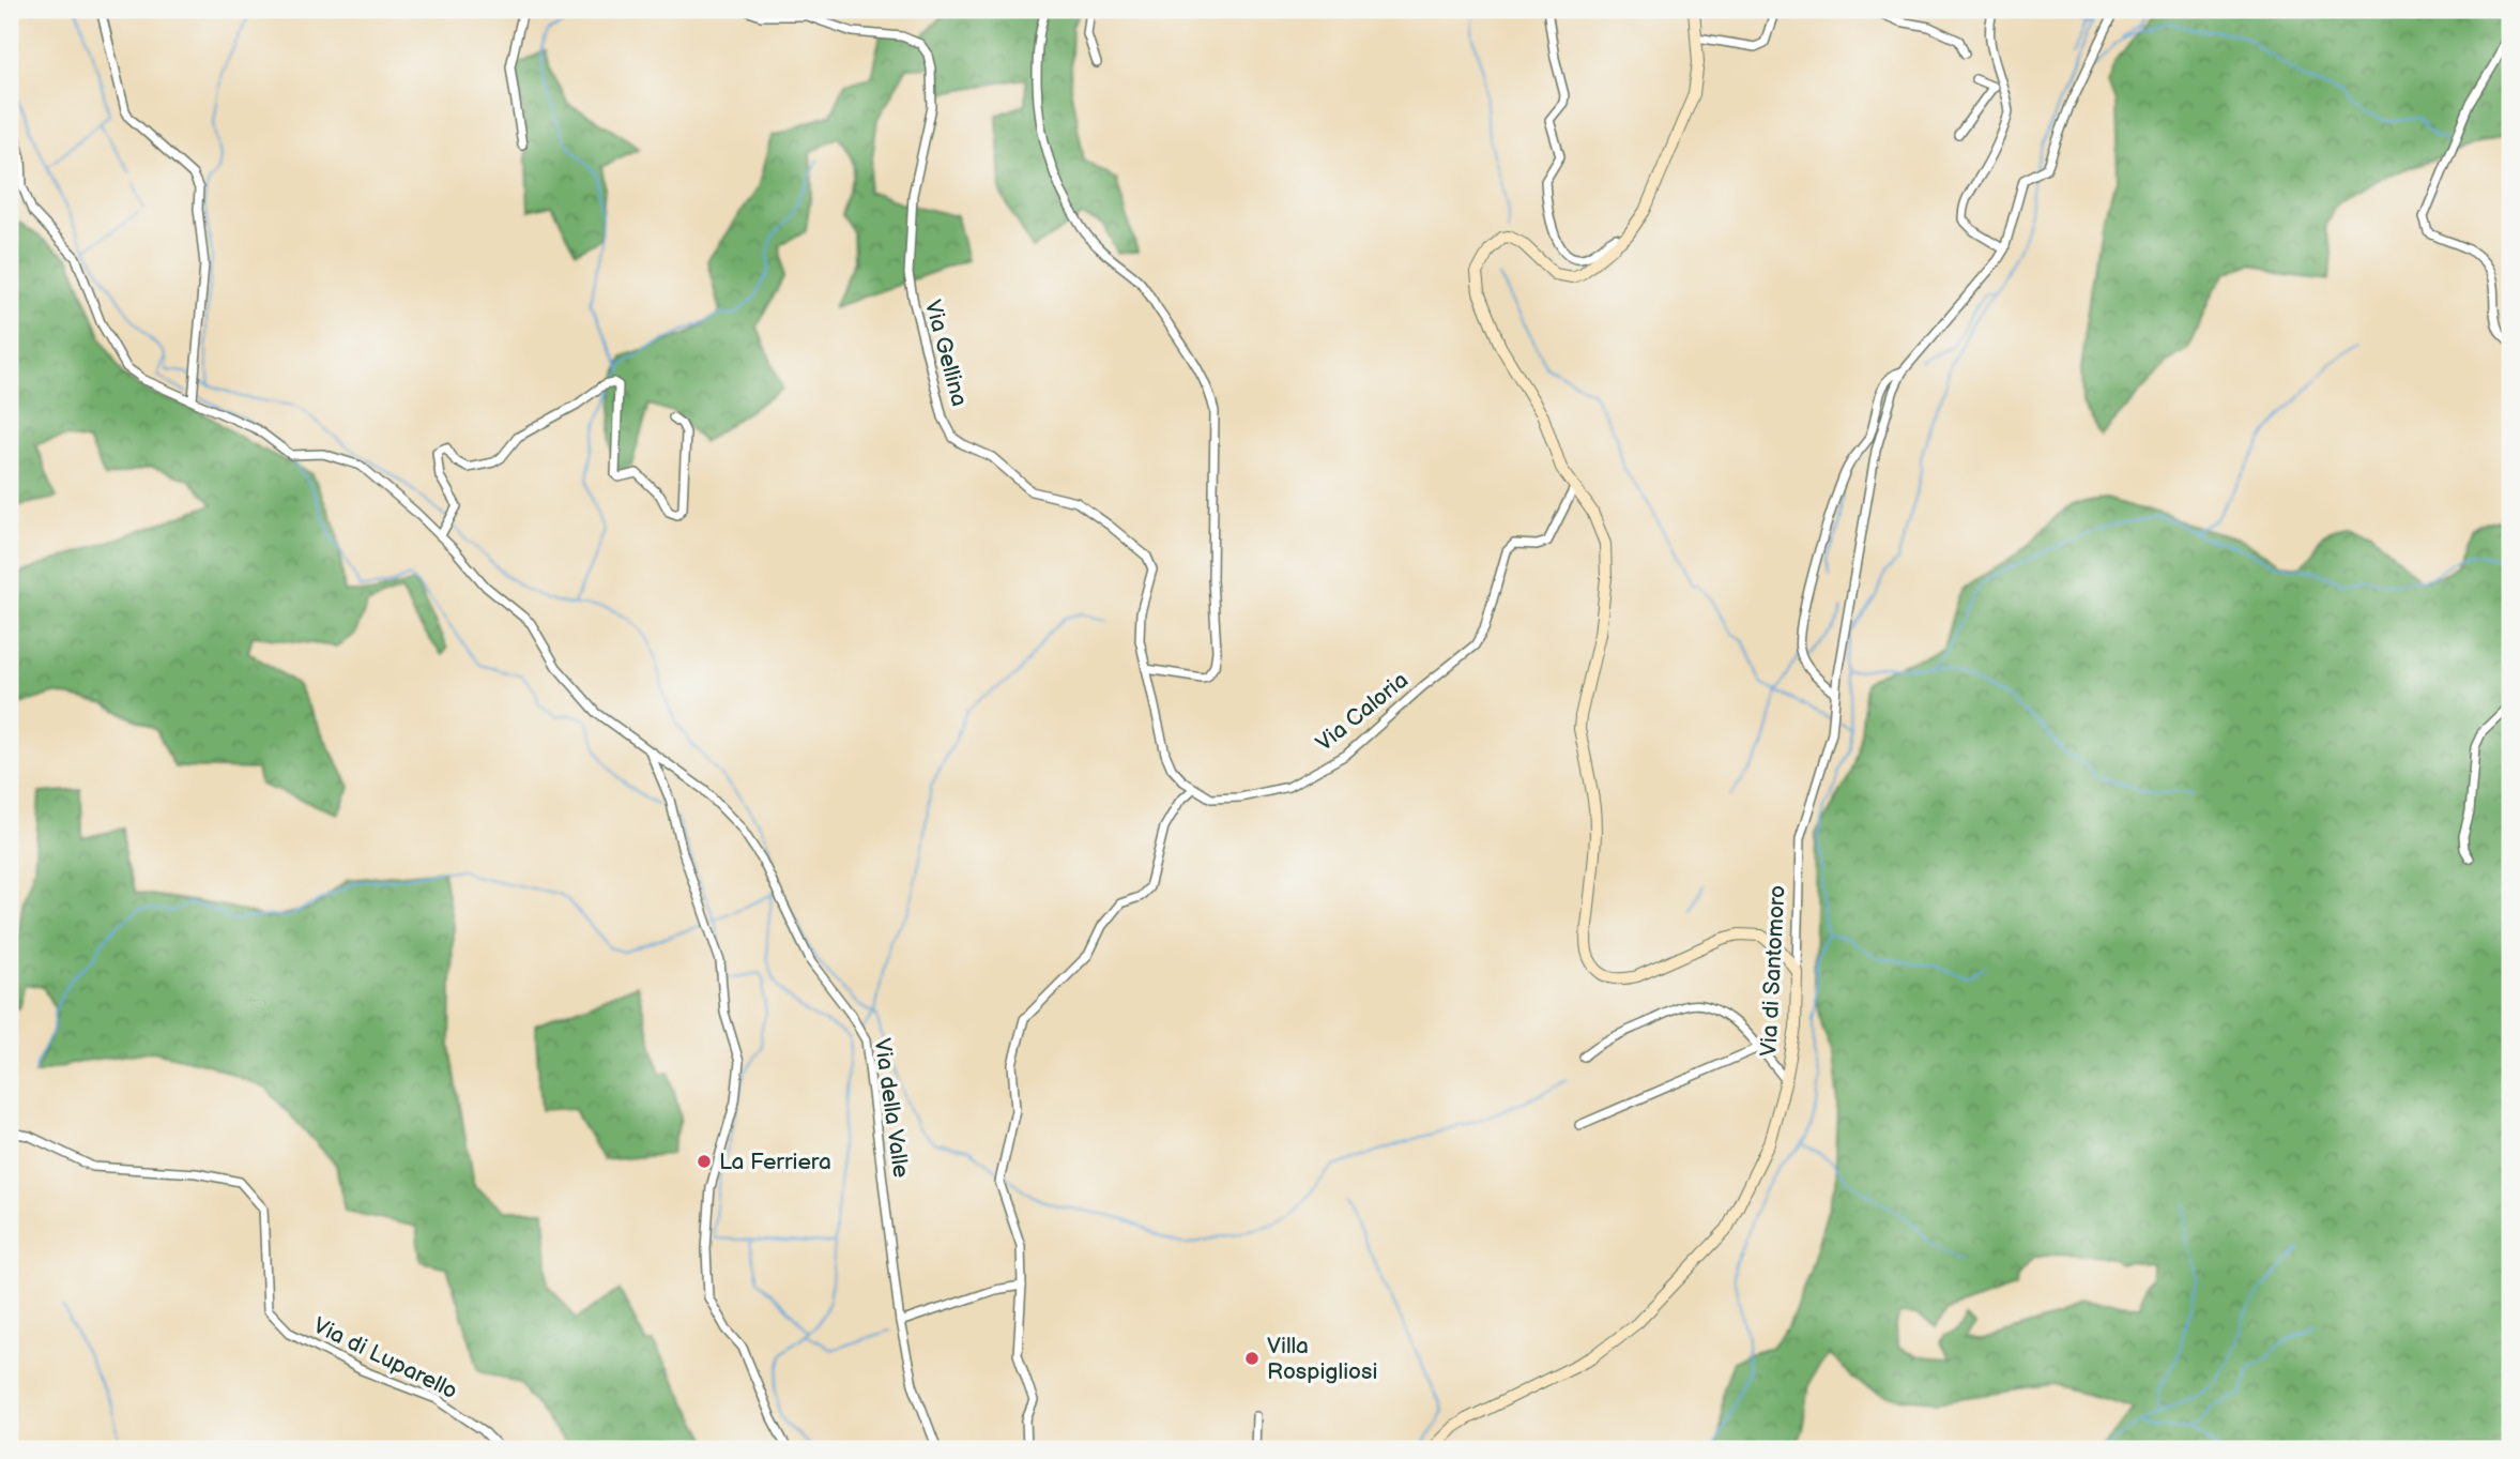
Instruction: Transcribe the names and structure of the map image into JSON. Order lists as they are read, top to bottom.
{
  "streets": {
    "main road": ["Via di Santomoro"],
    "street": [
      "Via Gellina",
      "Via Caloria",
      "Via della Valle",
      "Via di Luparello"
    ]
  },
  "places": ["La Ferriera", "Villa Rospigliosi"]
}
